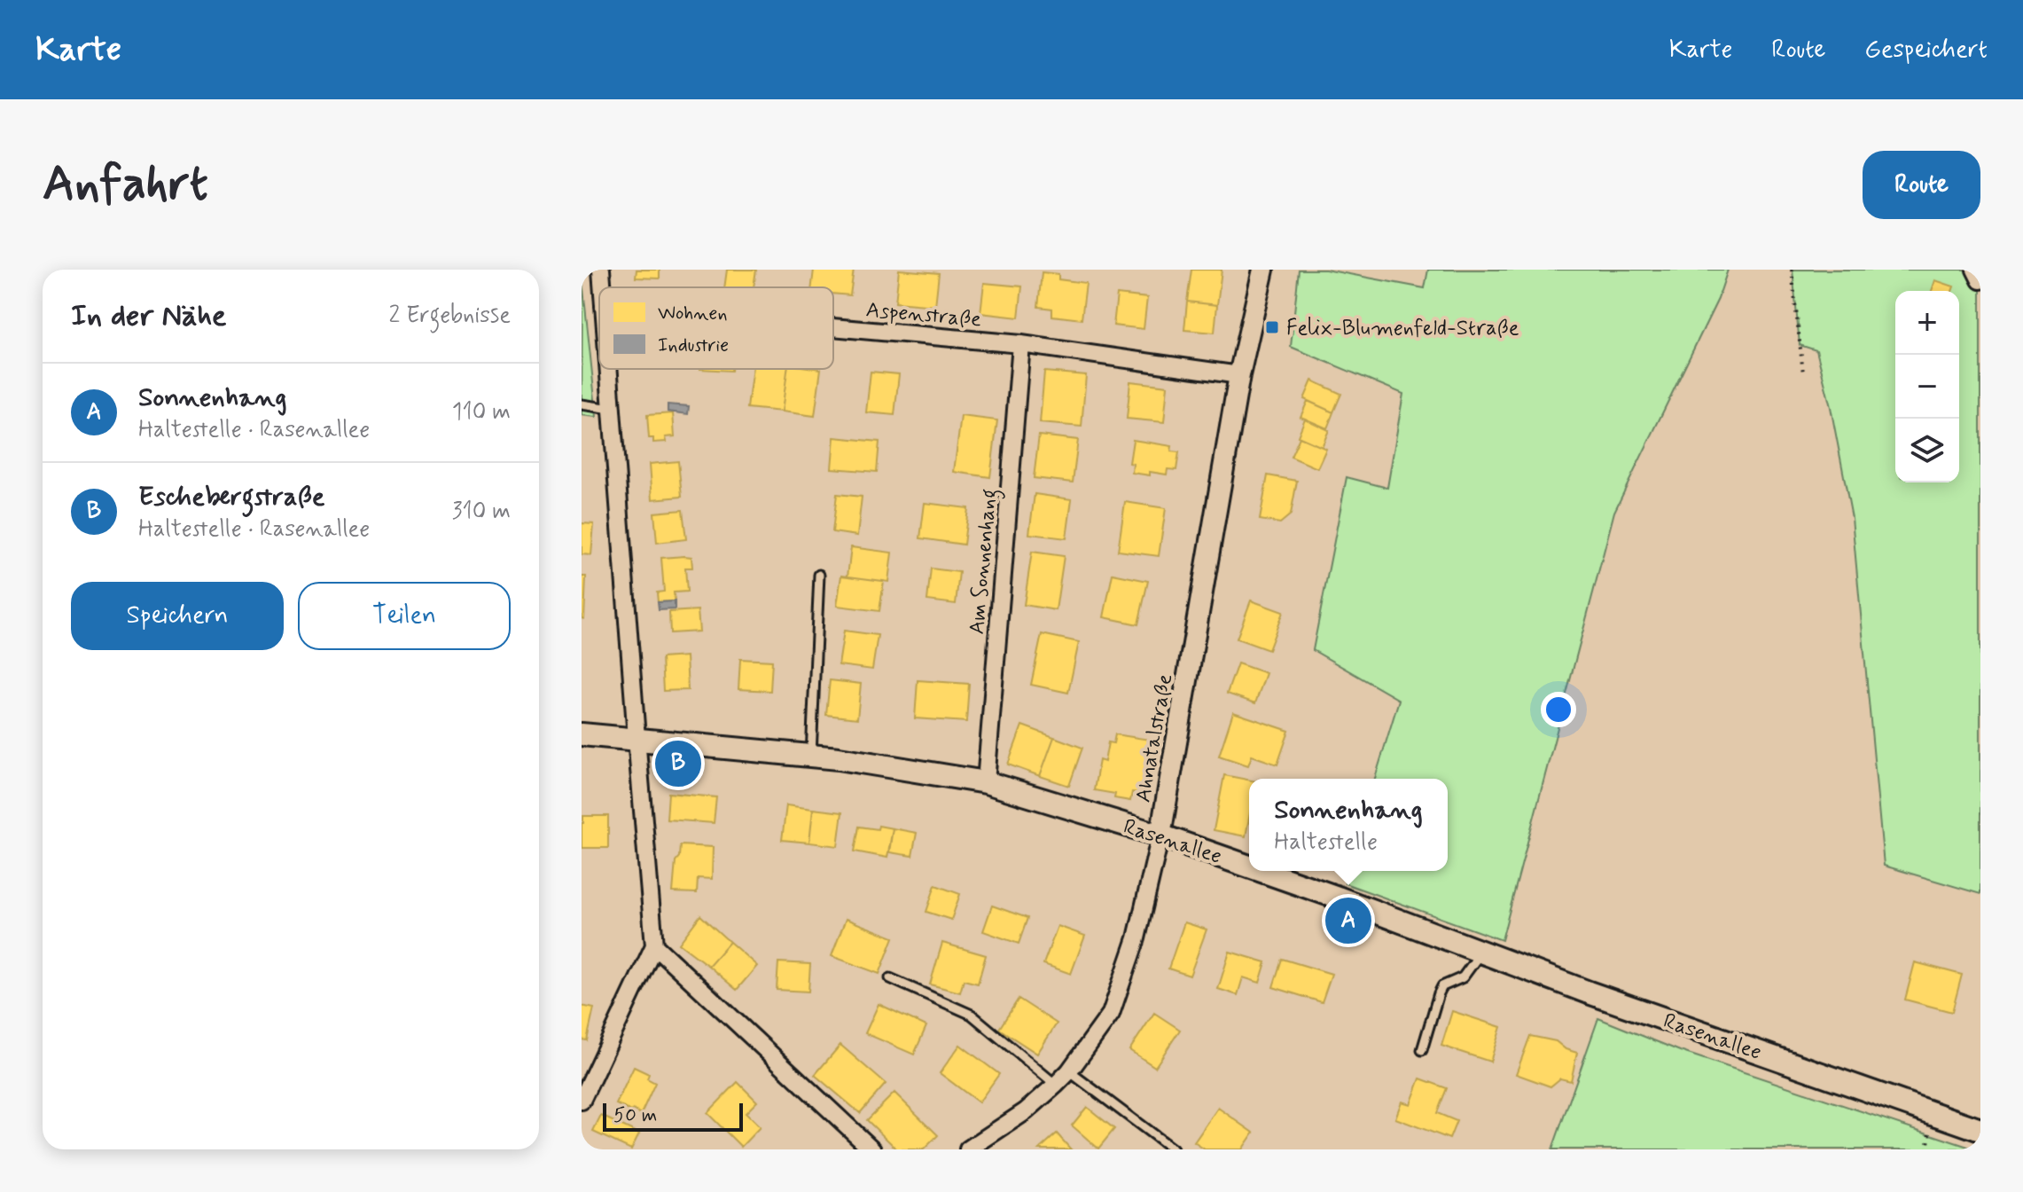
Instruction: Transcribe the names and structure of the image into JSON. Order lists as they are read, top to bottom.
{
  "streets": {
    "main road": ["Rasenallee"],
    "street": ["Aspenstraße", "Am Sonnenhang", "Ahnatalstraße"]
  },
  "crossings": [
    ["Aspenstraße", "Am Sonnenhang"],
    ["Aspenstraße", "Ahnatalstraße"],
    ["Am Sonnenhang", "Rasenallee"],
    ["Ahnatalstraße", "Rasenallee"]
  ],
  "places": {
    "transit": ["Felix-Blumenfeld-Straße"]
  },
  "legend": ["Wohnen", "Industrie"],
  "scale_bar": "50 m",
  "page": {
    "header": "Karte",
    "nav": ["Karte", "Route", "Gespeichert"],
    "buttons": [
      "Route",
      ["Speichern", "Teilen"]
    ],
    "title": "Anfahrt",
    "heading": ["In der Nähe", "2 Ergebnisse"],
    "map_buttons": ["+", "−"],
    "list": [
      {
        "mark": "A",
        "name": "Sonnenhang",
        "note": "Haltestelle · Rasenallee",
        "value": "110 m"
      },
      {
        "mark": "B",
        "name": "Eschebergstraße",
        "note": "Haltestelle · Rasenallee",
        "value": "310 m"
      }
    ],
    "pins": ["B", "A"],
    "popup": ["Sonnenhang", "Haltestelle"],
    "scale": "50 m"
  }
}
